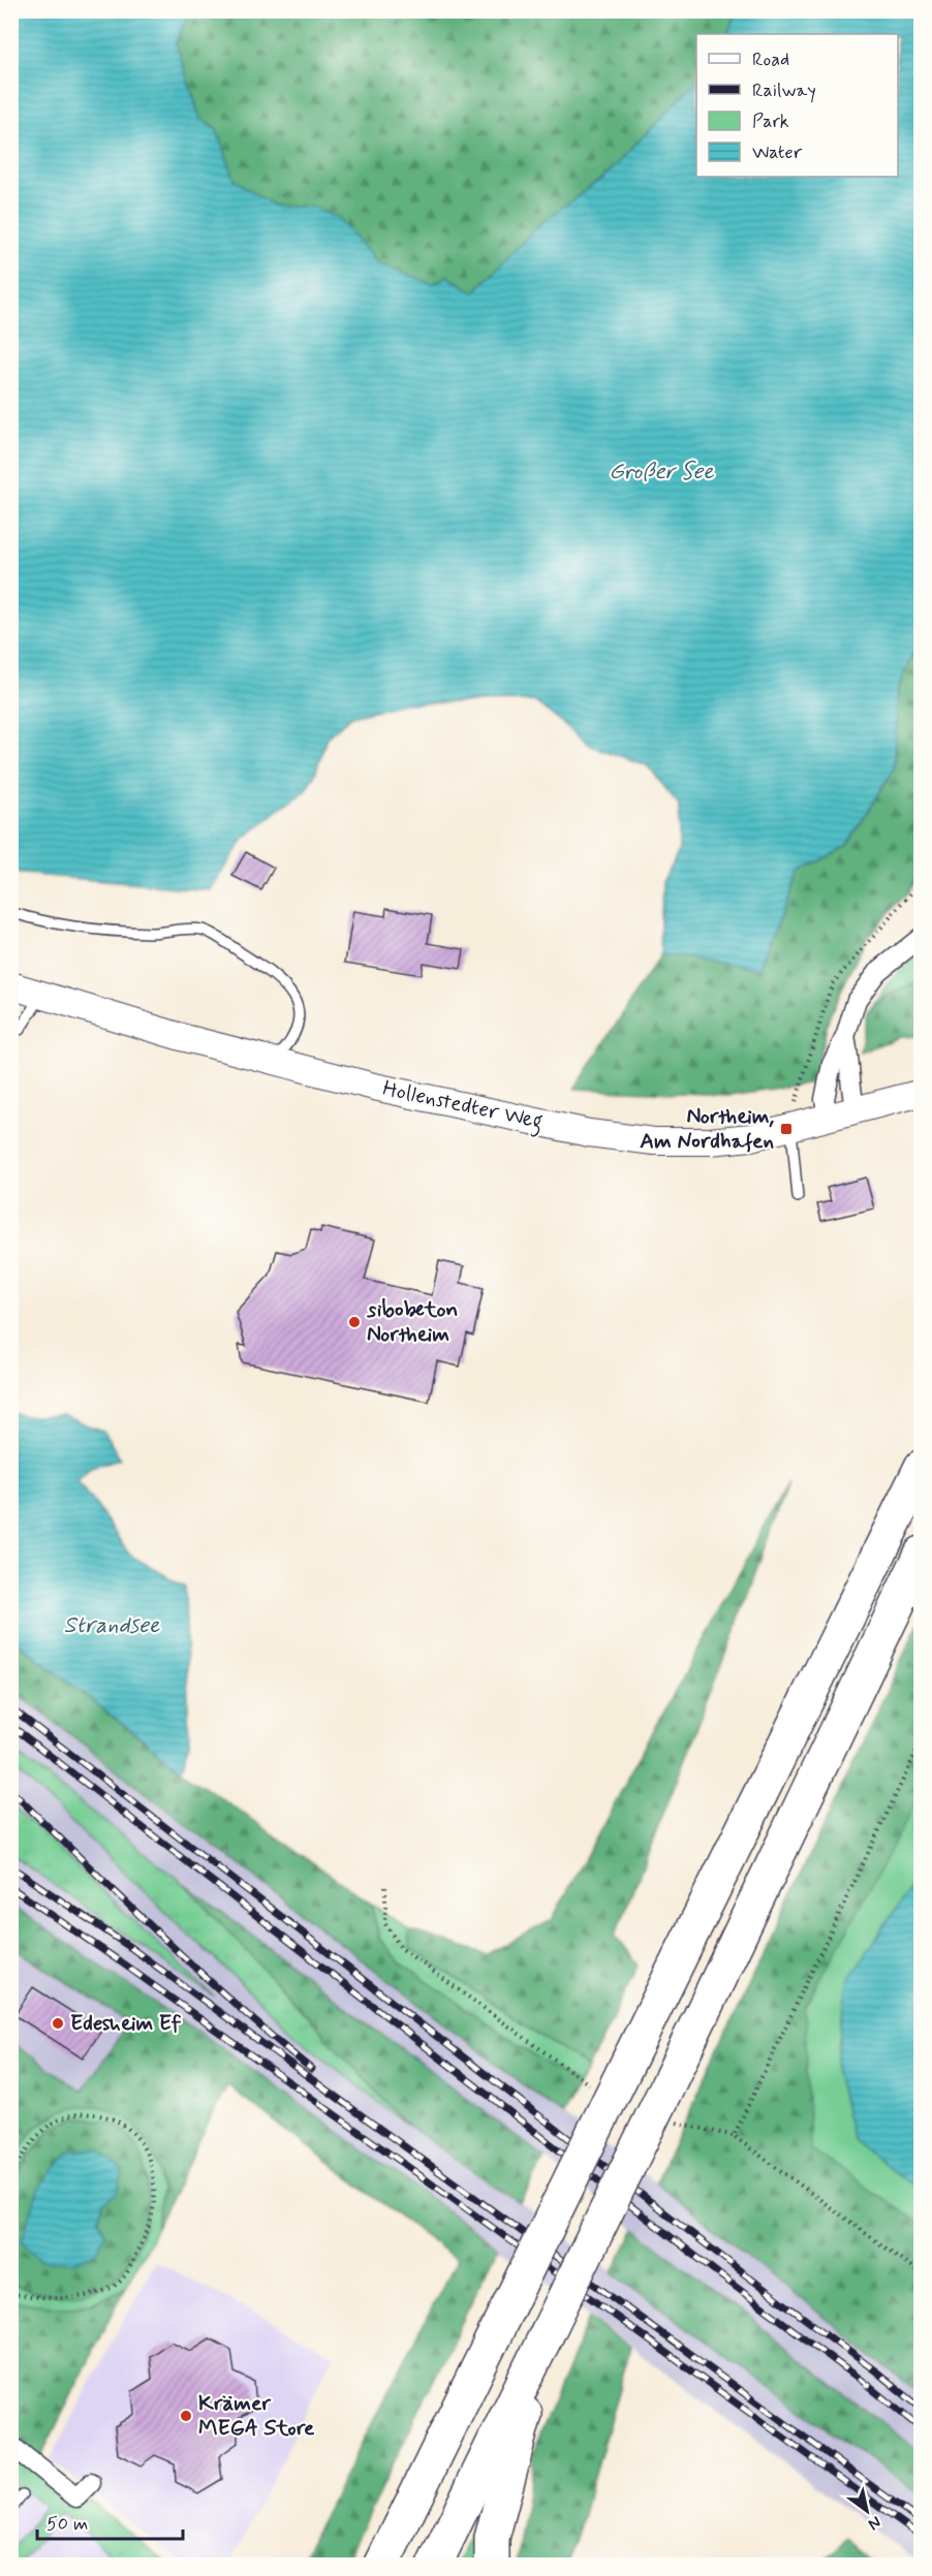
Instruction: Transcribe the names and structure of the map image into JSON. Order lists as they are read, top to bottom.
{
  "streets": {
    "main road": ["Hollenstedter Weg"]
  },
  "water": ["Großer See", "Strandsee"],
  "places": {
    "transit": ["Northeim, Am Nordhafen"],
    "other": ["sibobeton Northeim", "Edesheim Ef", "Krämer MEGA Store"]
  },
  "legend": [
    "Road",
    "Railway",
    "Park",
    "Water"
  ],
  "scale_bar": "50 m",
  "north": "bottom right"
}
